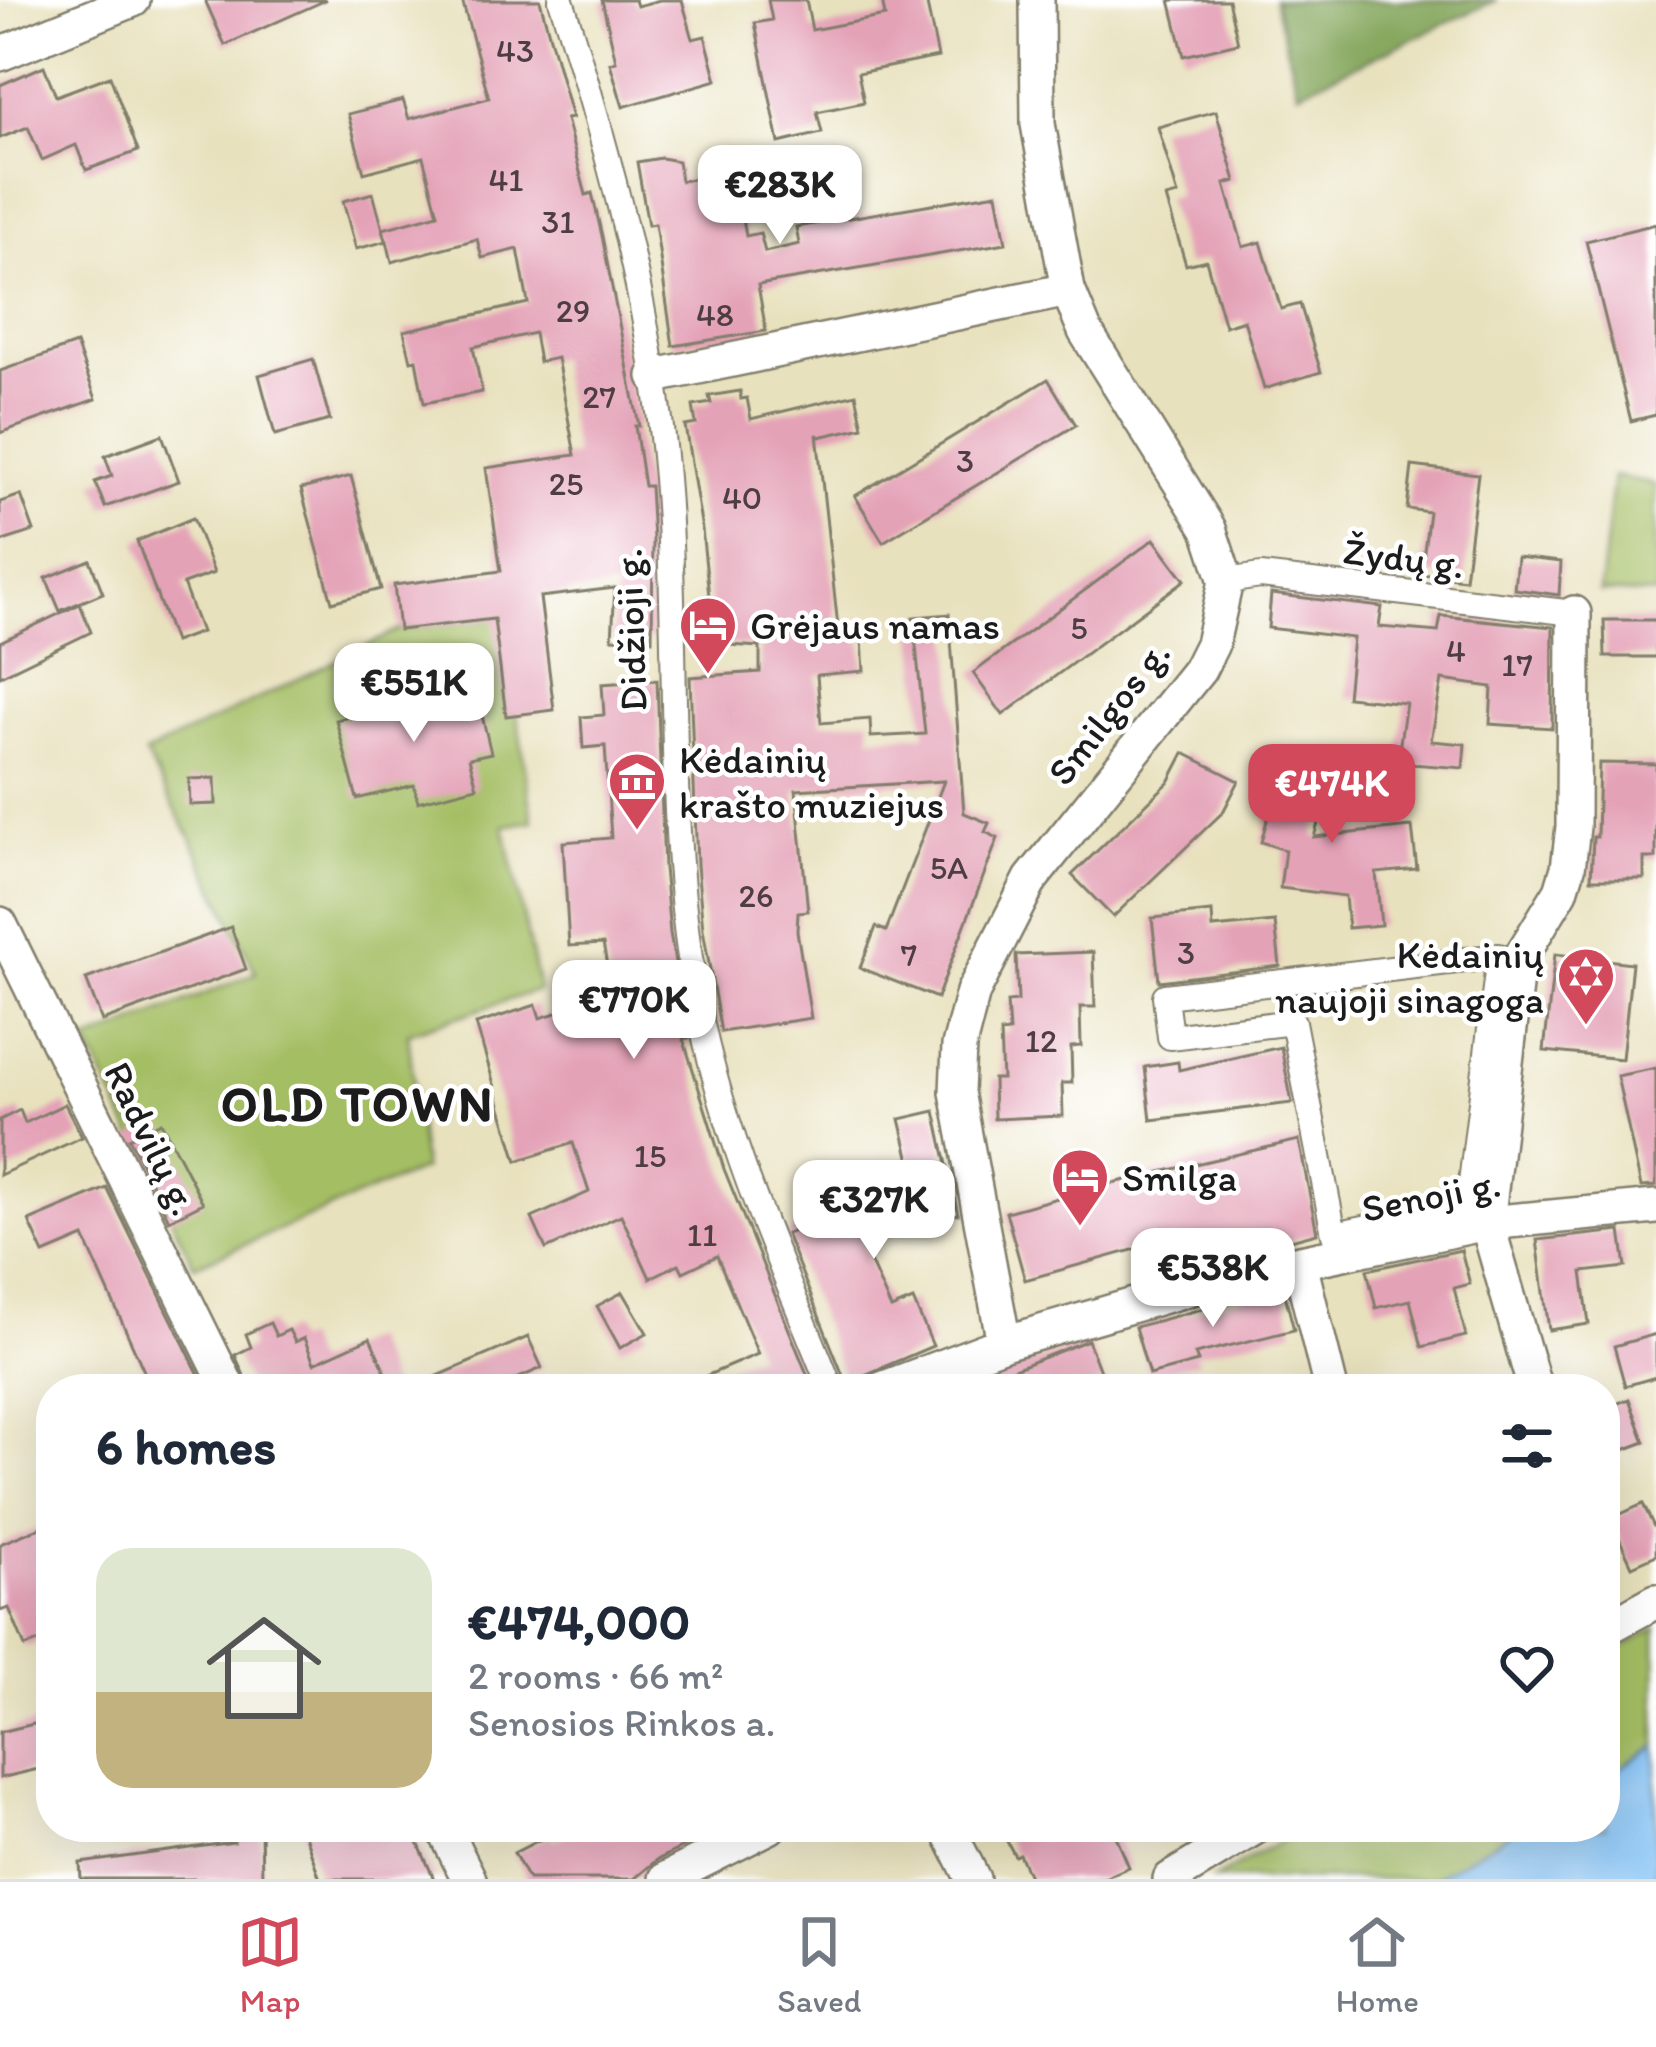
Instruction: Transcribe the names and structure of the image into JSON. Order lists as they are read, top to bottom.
{
  "streets": {
    "street": [
      "Žydų g.",
      "Didžioji g.",
      "Smilgos g.",
      "Radvilų g.",
      "Senoji g."
    ]
  },
  "crossings": [
    ["Žydų g.", "Smilgos g."],
    ["Smilgos g.", "Senoji g."]
  ],
  "districts": ["OLD TOWN"],
  "places": {
    "hotel": ["Grėjaus namas", "Smilga"],
    "museum": ["Kėdainių krašto muziejus"],
    "synagogue": ["Kėdainių naujoji sinagoga"]
  },
  "house_numbers": [
    "43",
    "41",
    "31",
    "29",
    "48",
    "27",
    "3",
    "25",
    "40",
    "5",
    "4",
    "17",
    "5A",
    "26",
    "3",
    "7",
    "12",
    "15",
    "11"
  ],
  "page": {
    "price": [
      "€283K",
      "€551K",
      "€474K",
      "€770K",
      "€327K",
      "€538K"
    ],
    "heading": "6 homes",
    "list": [
      {
        "name": "€474,000",
        "note": "2 rooms · 66 m² · Senosios Rinkos a."
      }
    ],
    "tabs": ["Map", "Saved", "Home"]
  }
}
